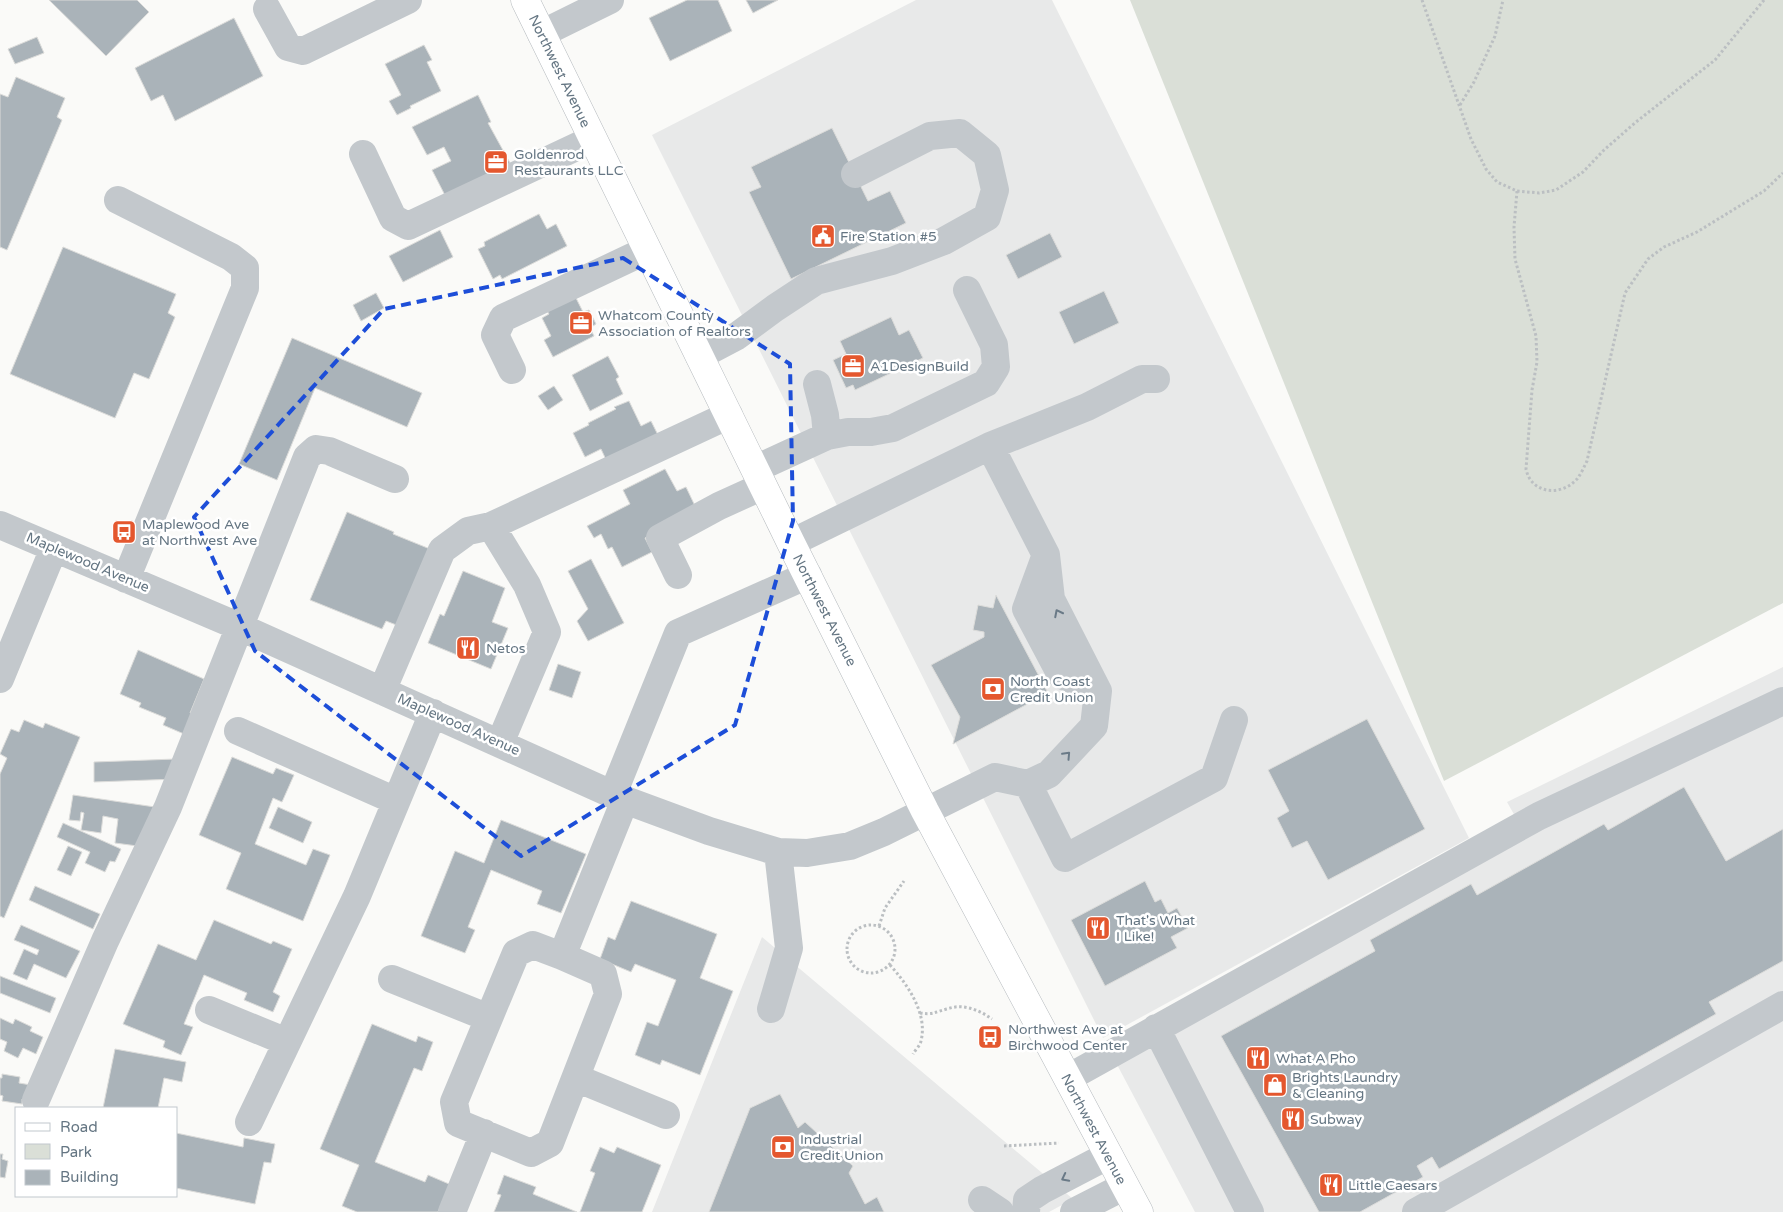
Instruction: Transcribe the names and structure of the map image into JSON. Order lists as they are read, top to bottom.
{
  "streets": {
    "main road": ["Northwest Avenue"],
    "street": ["Maplewood Avenue"]
  },
  "crossings": [
    ["Northwest Avenue", "Maplewood Avenue"]
  ],
  "places": {
    "office": ["Goldenrod Restaurants LLC", "Whatcom County Association of Realtors", "A1DesignBuild"],
    "public building": ["Fire Station #5"],
    "bus stop": ["Maplewood Ave at Northwest Ave", "Northwest Ave at Birchwood Center"],
    "restaurant": [
      "Netos",
      "That's What I Like!",
      "What A Pho",
      "Subway",
      "Little Caesars"
    ],
    "bank": ["North Coast Credit Union", "Industrial Credit Union"],
    "shop": ["Brights Laundry & Cleaning"]
  },
  "legend": ["Road", "Park", "Building"]
}
